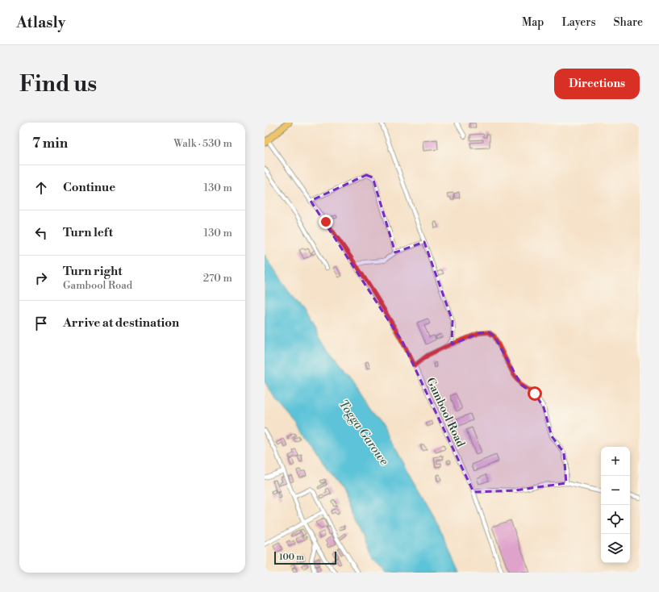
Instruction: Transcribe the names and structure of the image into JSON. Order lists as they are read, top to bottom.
{
  "streets": {
    "street": ["Gambool Road"]
  },
  "water": ["Togga Garowe"],
  "scale_bar": "100 m",
  "page": {
    "header": "Atlasly",
    "nav": ["Map", "Layers", "Share"],
    "buttons": "Directions",
    "title": "Find us",
    "heading": ["7 min", "Walk · 530 m"],
    "list": [
      ["Continue", "130 m"],
      ["Turn left", "130 m"],
      ["Turn right", "Gambool Road", "270 m"],
      "Arrive at destination"
    ],
    "map_buttons": ["+", "−"],
    "scale": "100 m"
  }
}
